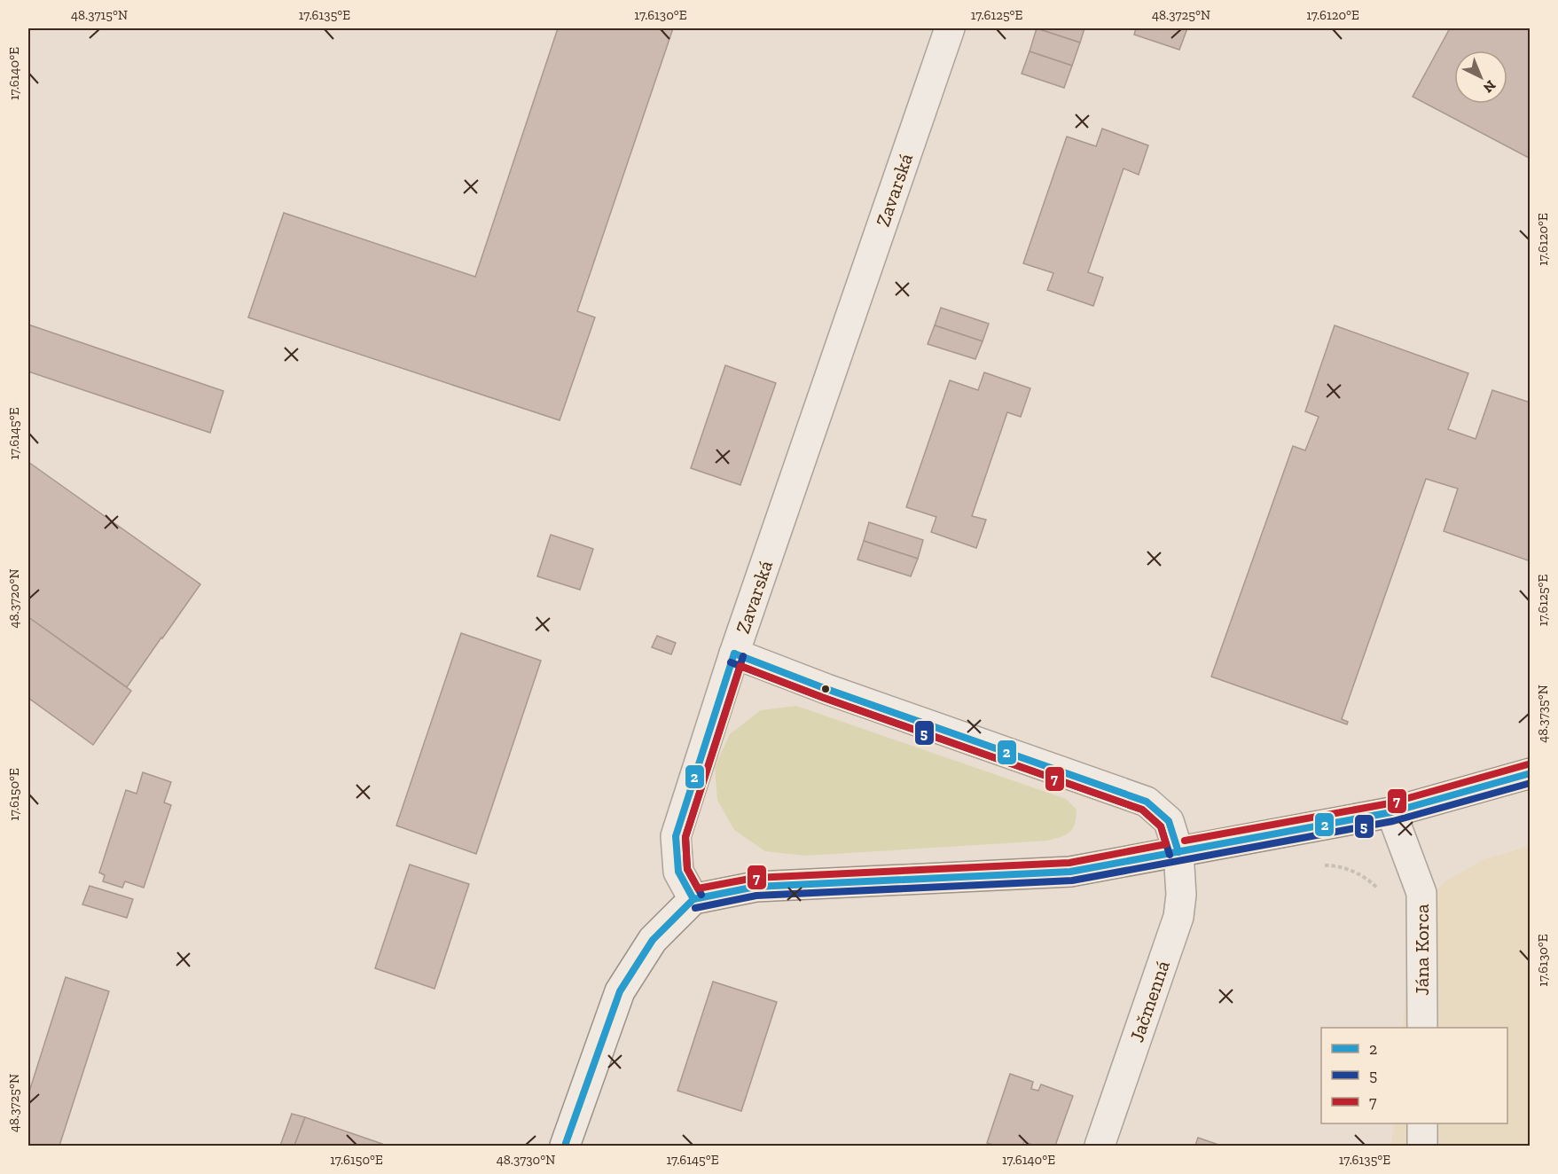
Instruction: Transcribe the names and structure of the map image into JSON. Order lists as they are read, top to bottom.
{
  "streets": {
    "street": ["Zavarská", "Jána Korca", "Jačmenná"]
  },
  "crossings": [
    ["Zavarská", "Jačmenná"]
  ],
  "lines": ["transit line 2", "transit line 5", "transit line 7"],
  "legend": ["2", "5", "7"],
  "north": "bottom right",
  "coordinates": [
    "48.3715°N",
    "17.6135°E",
    "17.6130°E",
    "17.6125°E",
    "48.3725°N",
    "17.6120°E",
    "17.6140°E",
    "17.6145°E",
    "48.3720°N",
    "48.3735°N",
    "17.6150°E",
    "48.3730°N"
  ]
}
